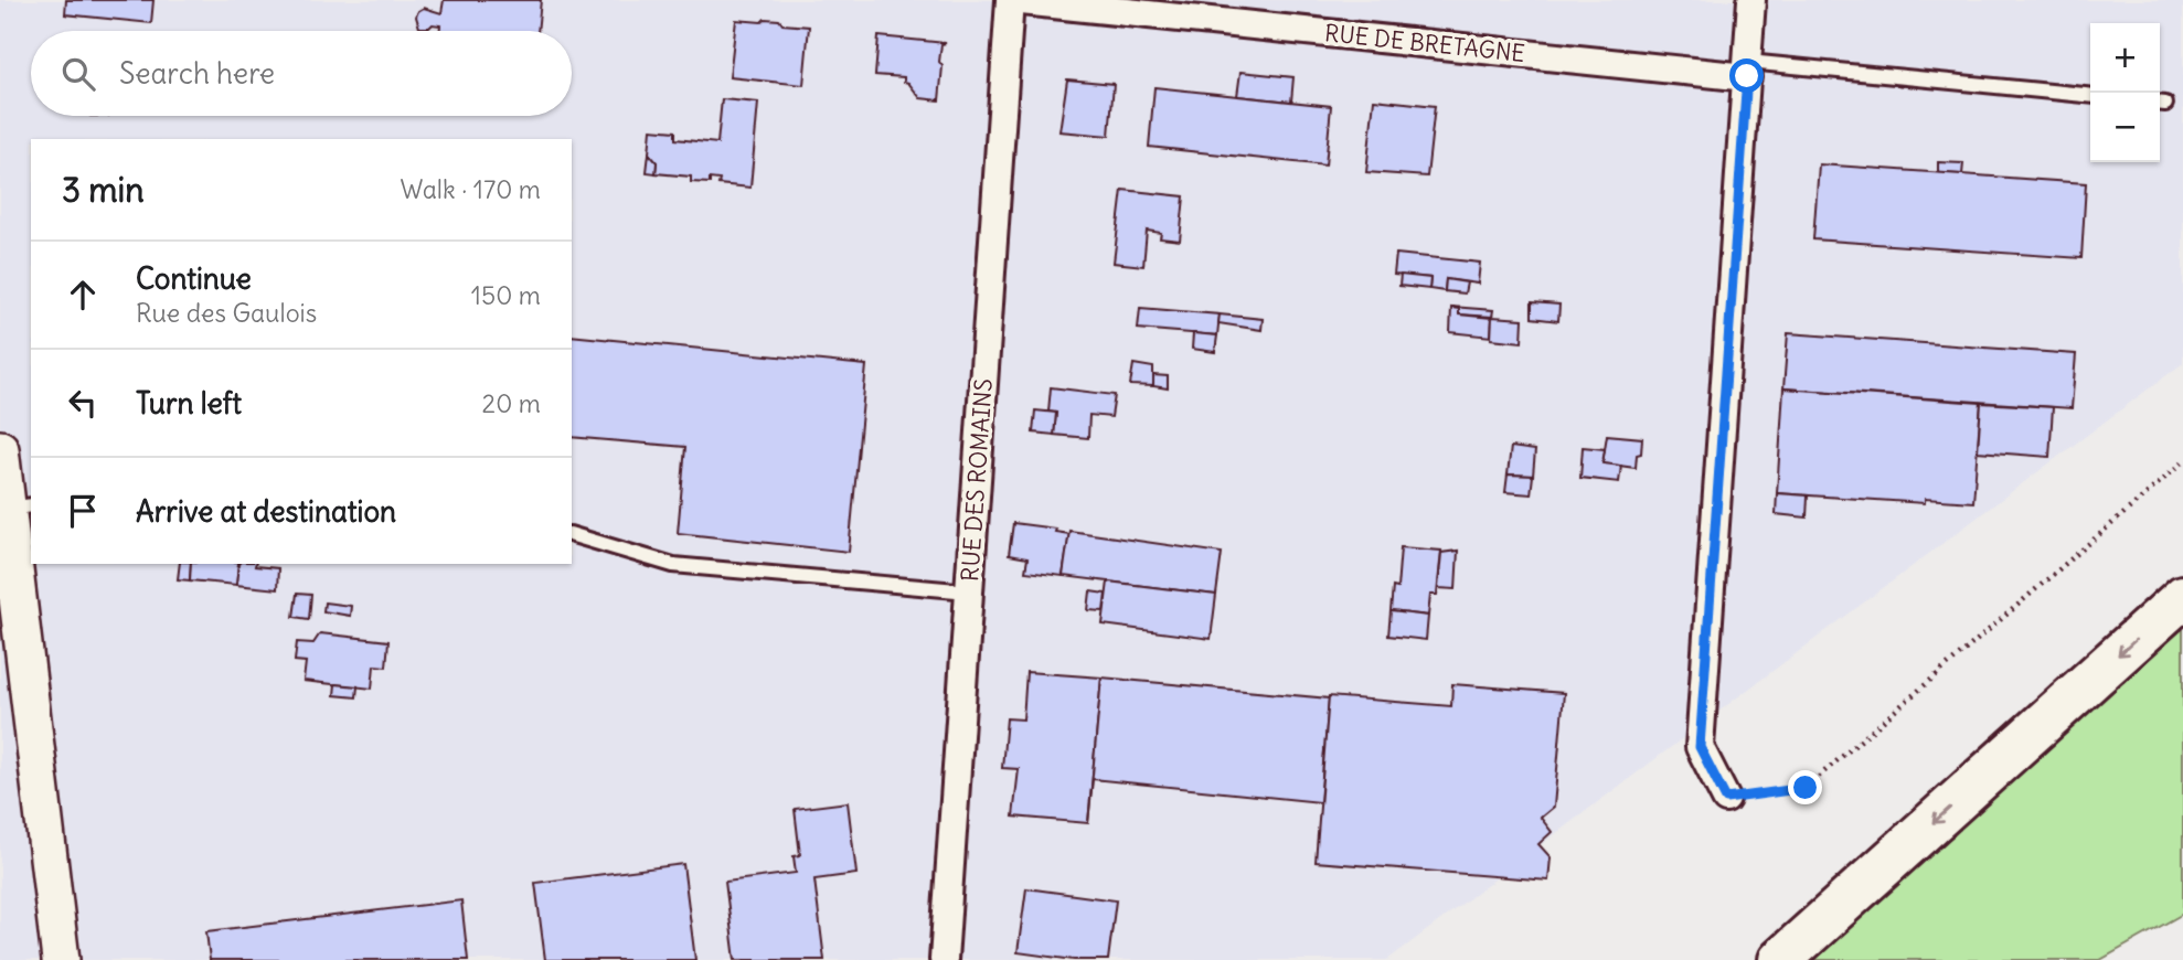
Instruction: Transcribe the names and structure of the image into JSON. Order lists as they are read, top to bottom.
{
  "streets": {
    "street": ["RUE DE BRETAGNE", "RUE DES ROMAINS"]
  },
  "crossings": [
    ["RUE DE BRETAGNE", "RUE DES ROMAINS"]
  ],
  "page": {
    "map_buttons": ["+", "−"],
    "search": "Search here",
    "heading": ["3 min", "Walk · 170 m"],
    "list": [
      ["Continue", "Rue des Gaulois", "150 m"],
      ["Turn left", "20 m"],
      "Arrive at destination"
    ]
  }
}
